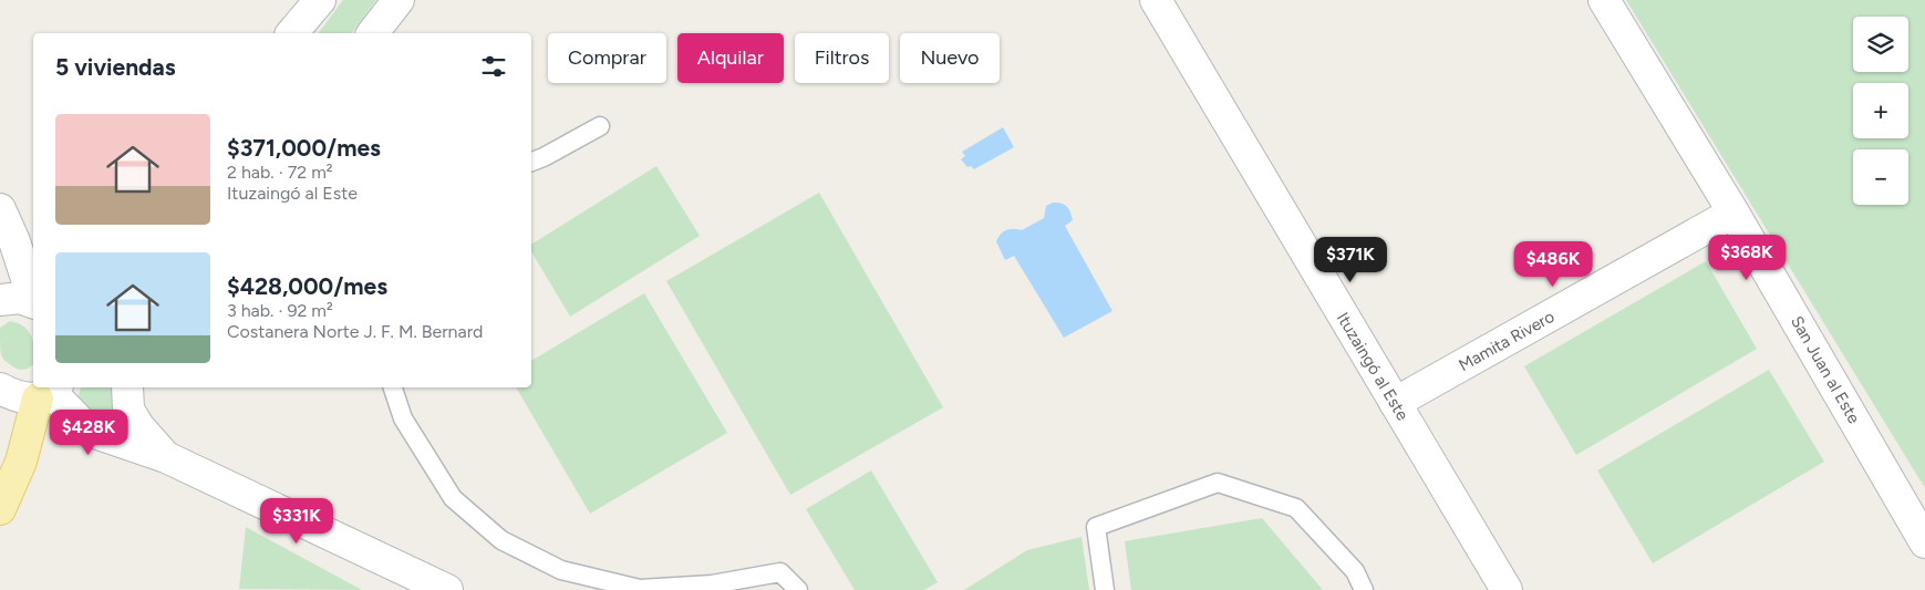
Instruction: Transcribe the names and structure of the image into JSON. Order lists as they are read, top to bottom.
{
  "streets": {
    "street": ["Mamita Rivero", "Ituzaingó al Este", "San Juan al Este"]
  },
  "crossings": [
    ["Mamita Rivero", "Ituzaingó al Este"],
    ["Mamita Rivero", "San Juan al Este"]
  ],
  "page": {
    "map_buttons": ["+", "−"],
    "chip": [
      "Comprar",
      "Alquilar",
      "Filtros",
      "Nuevo"
    ],
    "heading": "5 viviendas",
    "list": [
      {
        "name": "$371,000/mes",
        "note": "2 hab. · 72 m² · Ituzaingó al Este"
      },
      {
        "name": "$428,000/mes",
        "note": "3 hab. · 92 m² · Costanera Norte J. F. M. Bernard"
      }
    ],
    "price": [
      "$368K",
      "$371K",
      "$486K",
      "$428K",
      "$331K"
    ]
  }
}
